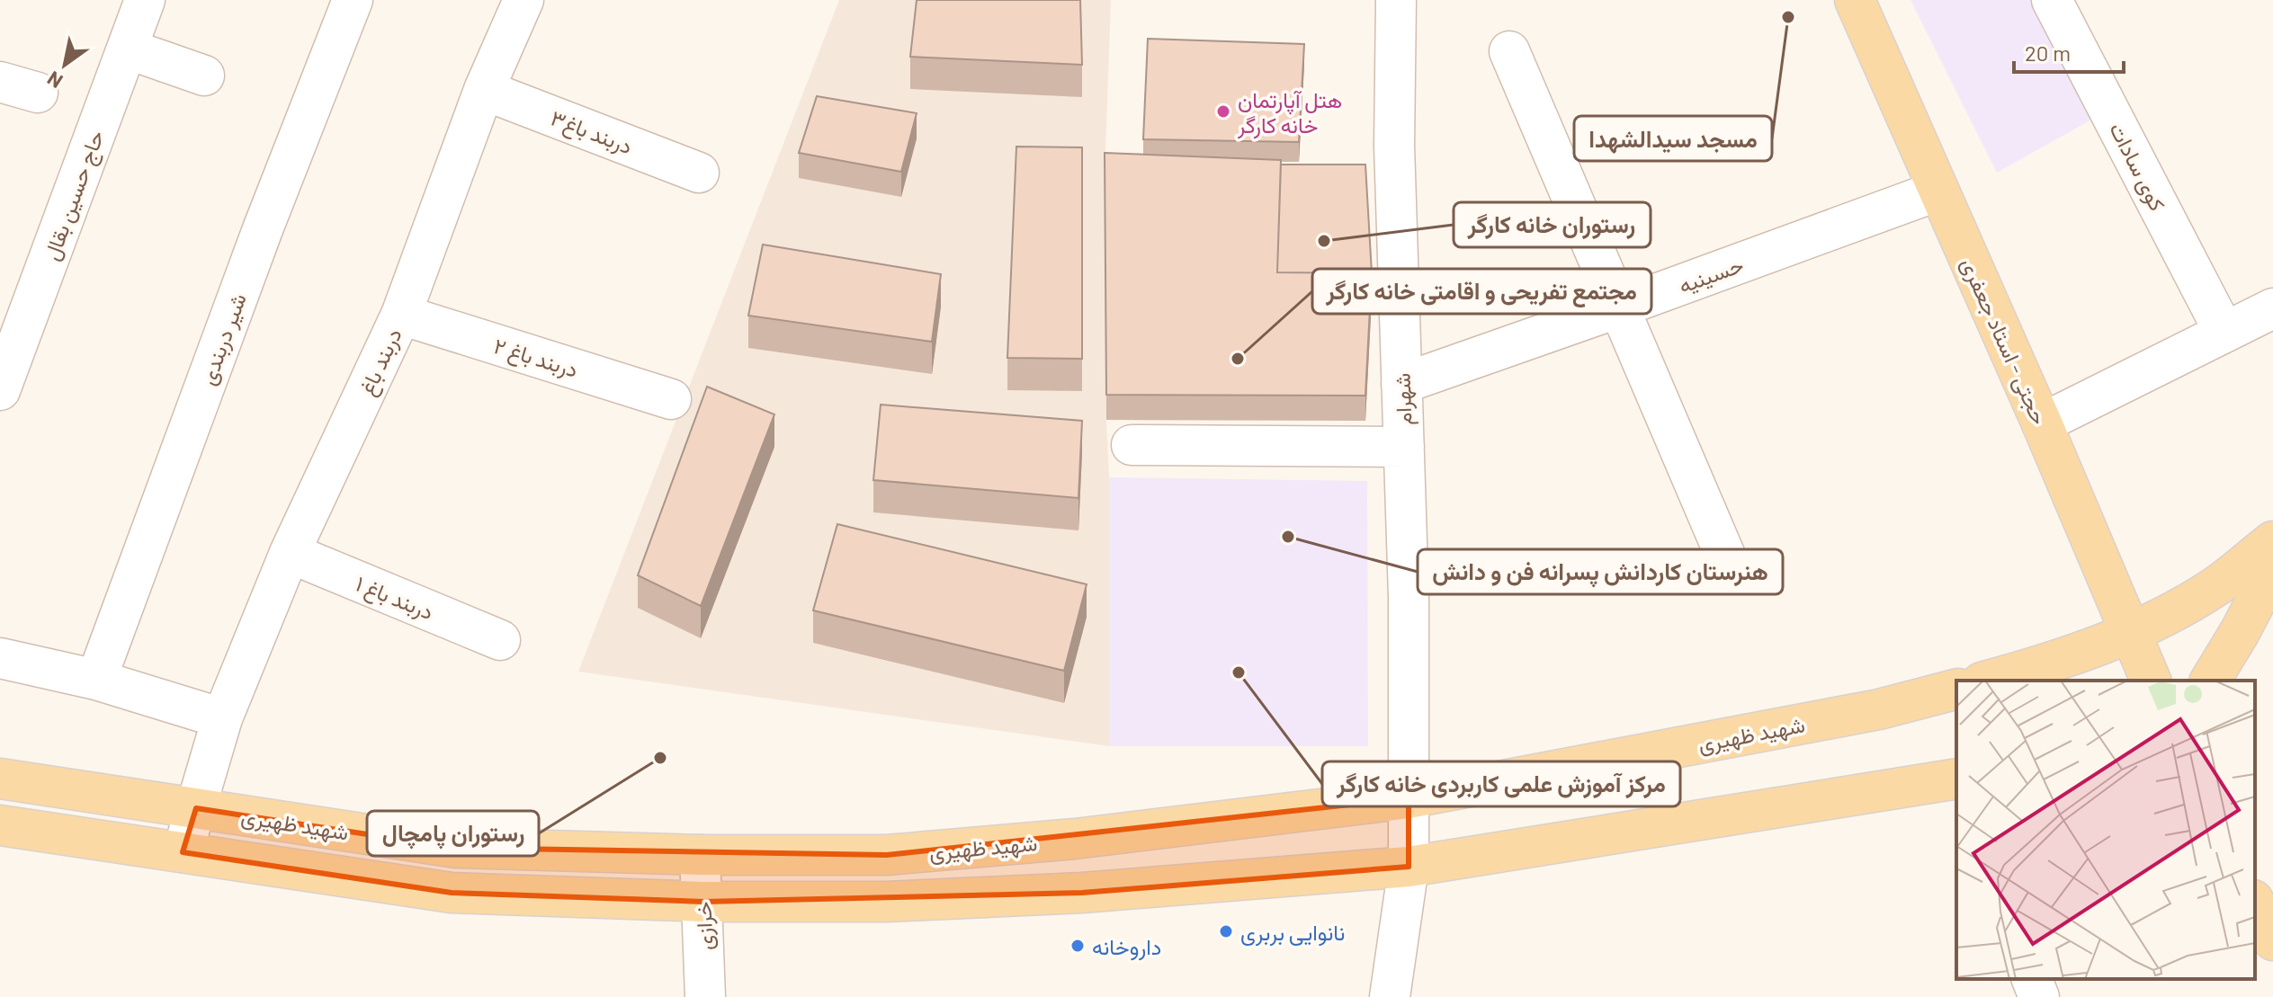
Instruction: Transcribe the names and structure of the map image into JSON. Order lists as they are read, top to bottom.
{
  "streets": {
    "main road": ["حجتی - استاد جعفری", "شهید ظهیری"],
    "street": [
      "دربند باغ۳",
      "کوی سادات",
      "حاج حسین بقال",
      "حسینیه",
      "شیر دربندی",
      "دربند باغ ۲",
      "دربند باغ",
      "شهرام",
      "دربند باغ ۱",
      "خرازی"
    ]
  },
  "crossings": [
    ["دربند باغ۳", "دربند باغ"],
    ["حسینیه", "حجتی - استاد جعفری"],
    ["حسینیه", "شهرام"],
    ["دربند باغ ۲", "دربند باغ"],
    ["دربند باغ", "دربند باغ ۱"],
    ["دربند باغ", "شهید ظهیری"],
    ["شهرام", "شهید ظهیری"],
    ["شهید ظهیری", "خرازی"]
  ],
  "places": [
    "مسجد سیدالشهدا",
    "هتل آپارتمان خانه کارگر",
    "رستوران خانه کارگر",
    "مجتمع تفریحی و اقامتی خانه کارگر",
    "هنرستان کاردانش پسرانه فن و دانش",
    "مرکز آموزش علمی کاربردی خانه کارگر",
    "رستوران پامچال",
    "نانوایی بربری",
    "داروخانه"
  ],
  "scale_bar": "20 m",
  "north": "bottom left"
}
